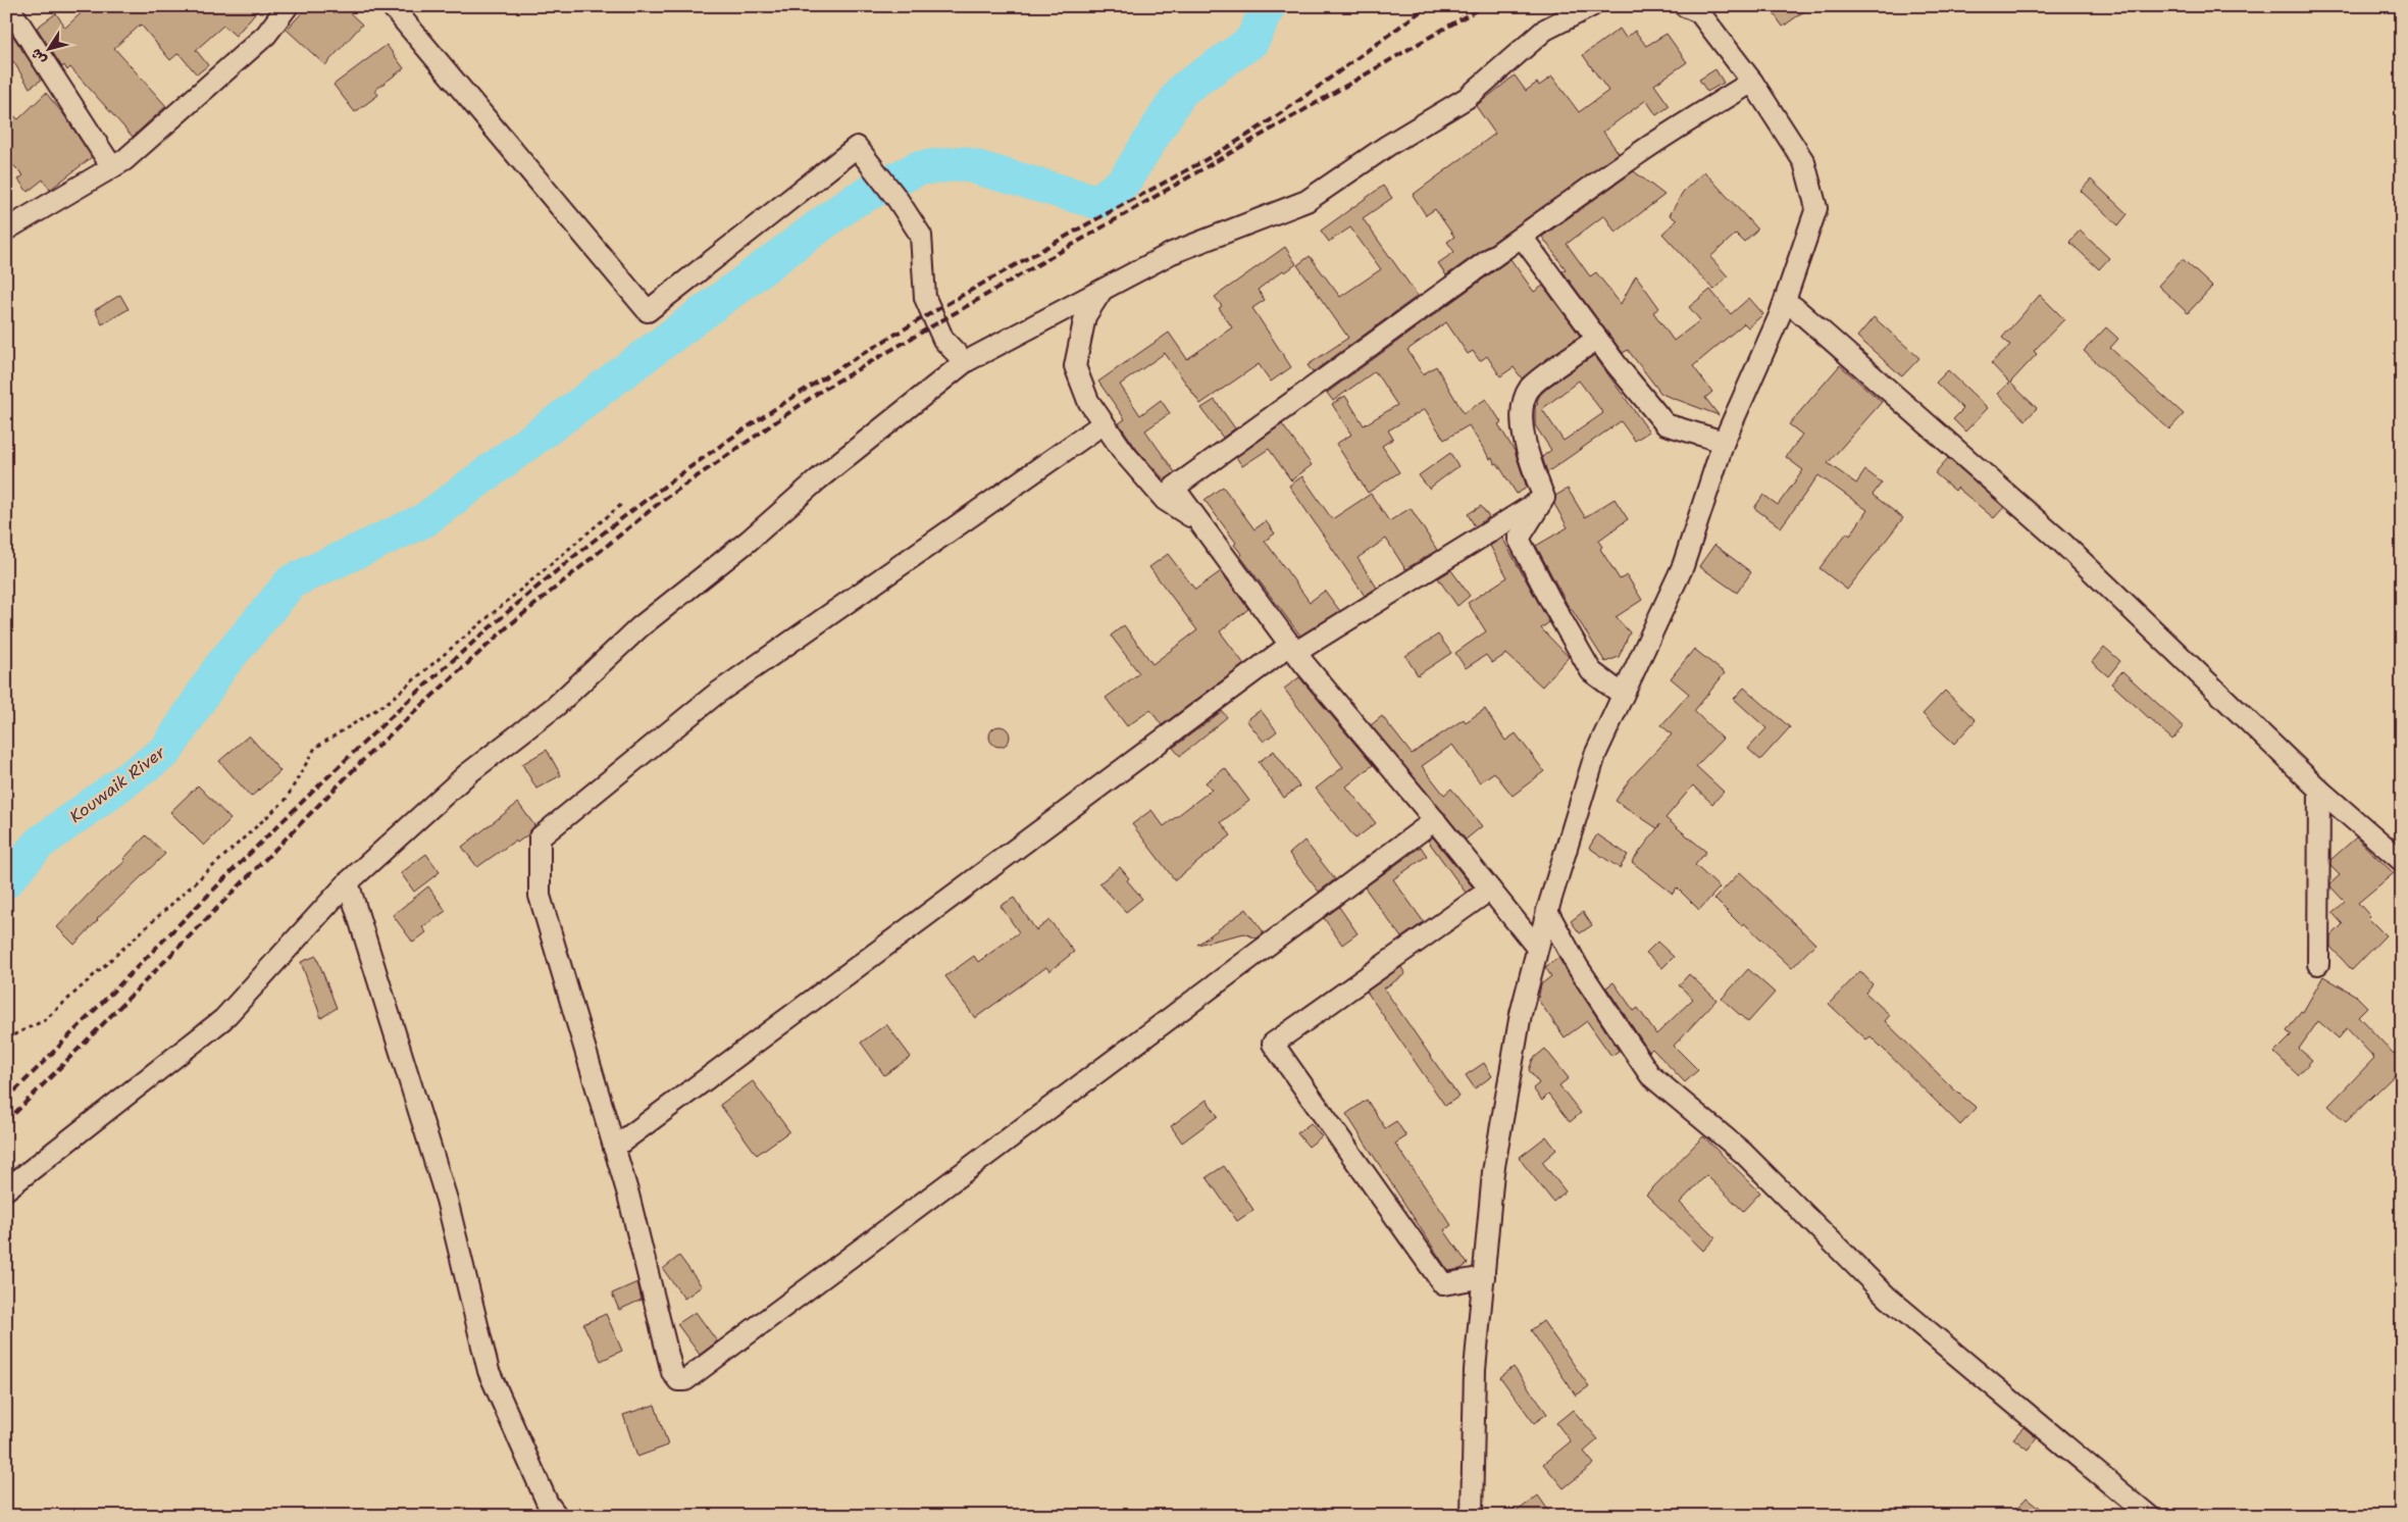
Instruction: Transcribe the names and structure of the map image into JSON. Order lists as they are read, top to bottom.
{
  "water": ["Kouwaik River"],
  "north": "bottom left"
}
